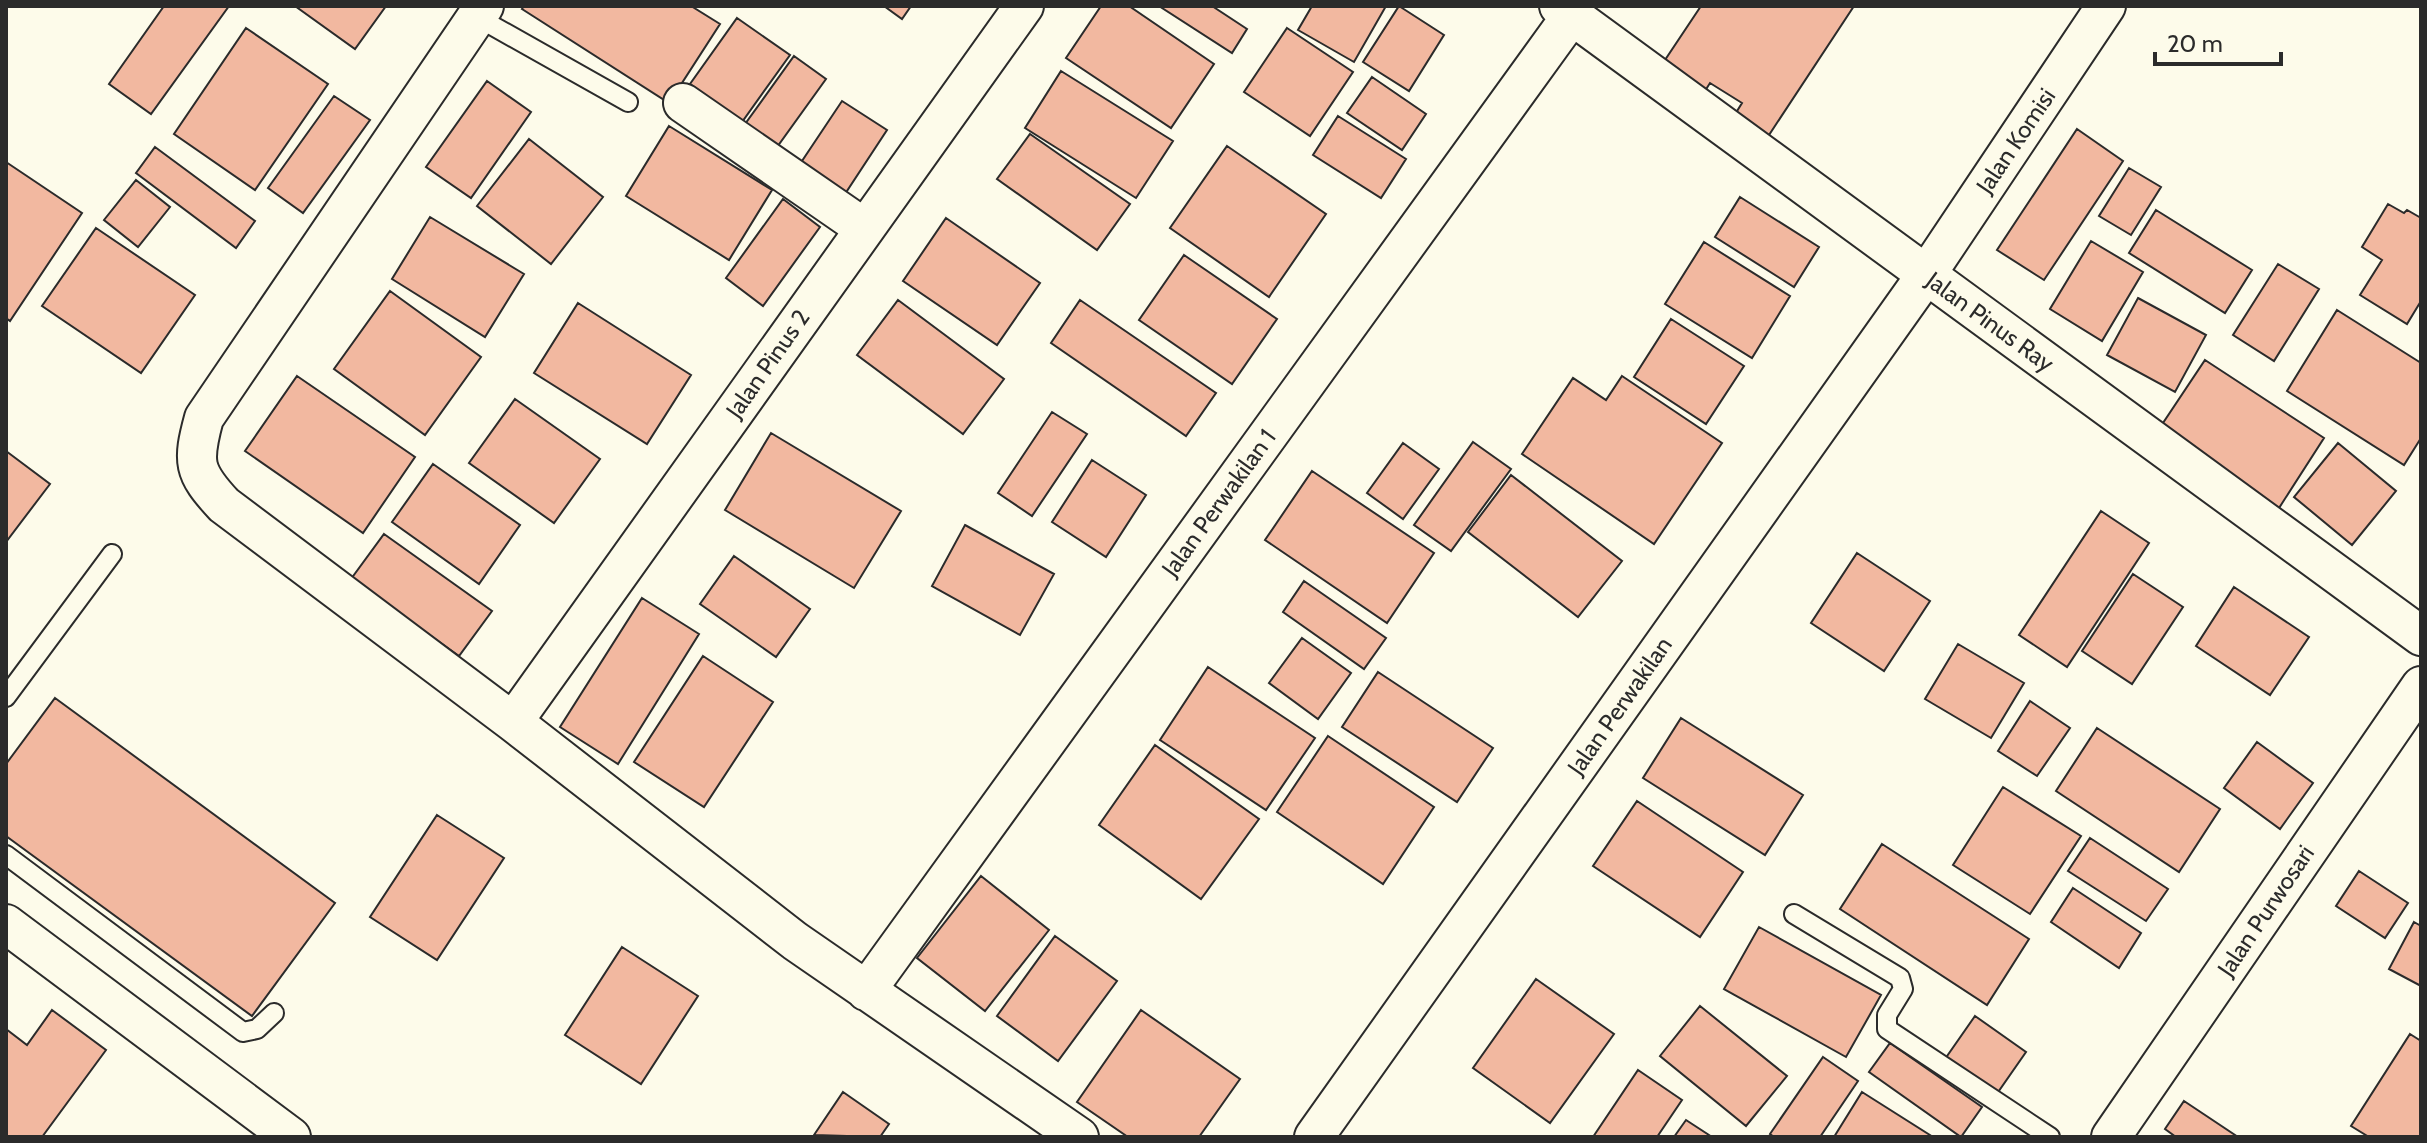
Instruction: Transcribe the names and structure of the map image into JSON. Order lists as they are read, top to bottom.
{
  "streets": {
    "street": [
      "Jalan Komisi",
      "Jalan Pinus Ray",
      "Jalan Pinus 2",
      "Jalan Perwakilan 1",
      "Jalan Perwakilan",
      "Jalan Purwosari"
    ]
  },
  "crossings": [
    ["Jalan Komisi", "Jalan Pinus Ray"],
    ["Jalan Komisi", "Jalan Perwakilan"],
    ["Jalan Pinus Ray", "Jalan Perwakilan 1"],
    ["Jalan Pinus Ray", "Jalan Perwakilan"]
  ],
  "scale_bar": "20 m"
}
